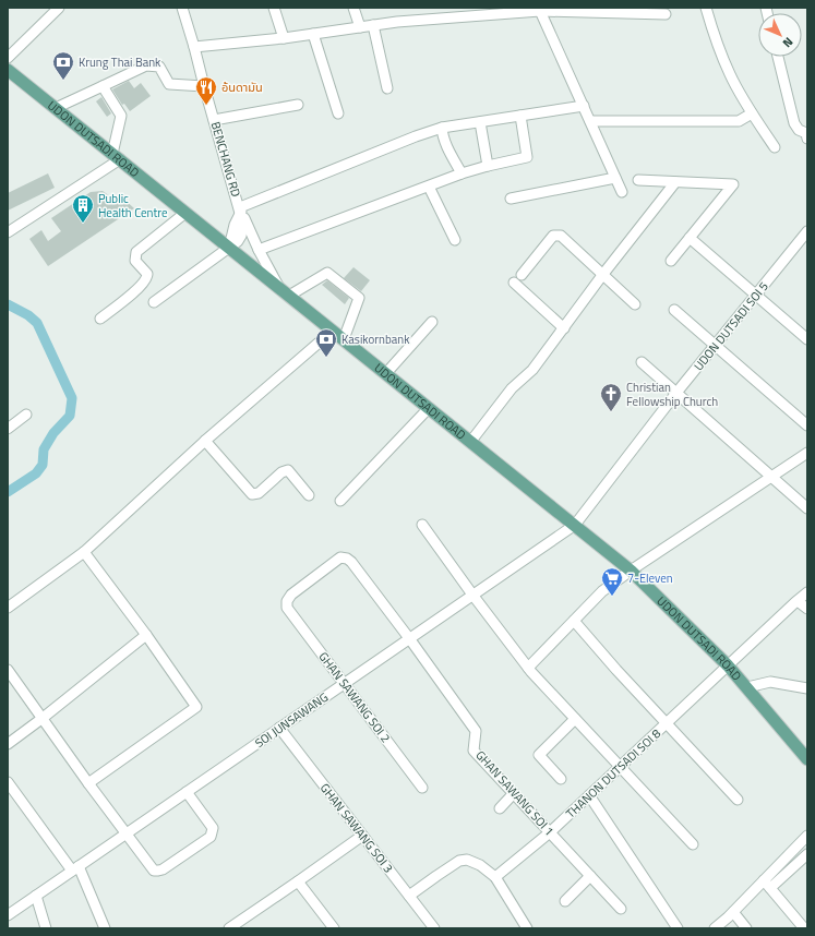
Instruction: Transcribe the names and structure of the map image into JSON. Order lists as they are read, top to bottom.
{
  "streets": {
    "main road": ["UDON DUTSADI ROAD"],
    "street": [
      "BENCHANG RD",
      "UDON DUTSADI SOI 5",
      "GHAN SAWANG SOI 2",
      "SOI JUNSAWANG",
      "THANON DUTSADI SOI 8",
      "GHAN SAWANG SOI 1",
      "GHAN SAWANG SOI 3"
    ]
  },
  "crossings": [
    ["UDON DUTSADI ROAD", "BENCHANG RD"],
    ["UDON DUTSADI ROAD", "UDON DUTSADI SOI 5"],
    ["UDON DUTSADI ROAD", "SOI JUNSAWANG"],
    ["UDON DUTSADI ROAD", "THANON DUTSADI SOI 8"],
    ["UDON DUTSADI SOI 5", "SOI JUNSAWANG"],
    ["GHAN SAWANG SOI 2", "SOI JUNSAWANG"],
    ["GHAN SAWANG SOI 2", "GHAN SAWANG SOI 1"],
    ["SOI JUNSAWANG", "GHAN SAWANG SOI 1"],
    ["SOI JUNSAWANG", "GHAN SAWANG SOI 3"],
    ["THANON DUTSADI SOI 8", "GHAN SAWANG SOI 1"]
  ],
  "places": {
    "bank": ["Krung Thai Bank", "Kasikornbank"],
    "restaurant": ["อ้นดามัน"],
    "building": ["Public Health Centre"],
    "church": ["Christian Fellowship Church"],
    "supermarket": ["7-Eleven"]
  },
  "north": "bottom right"
}
